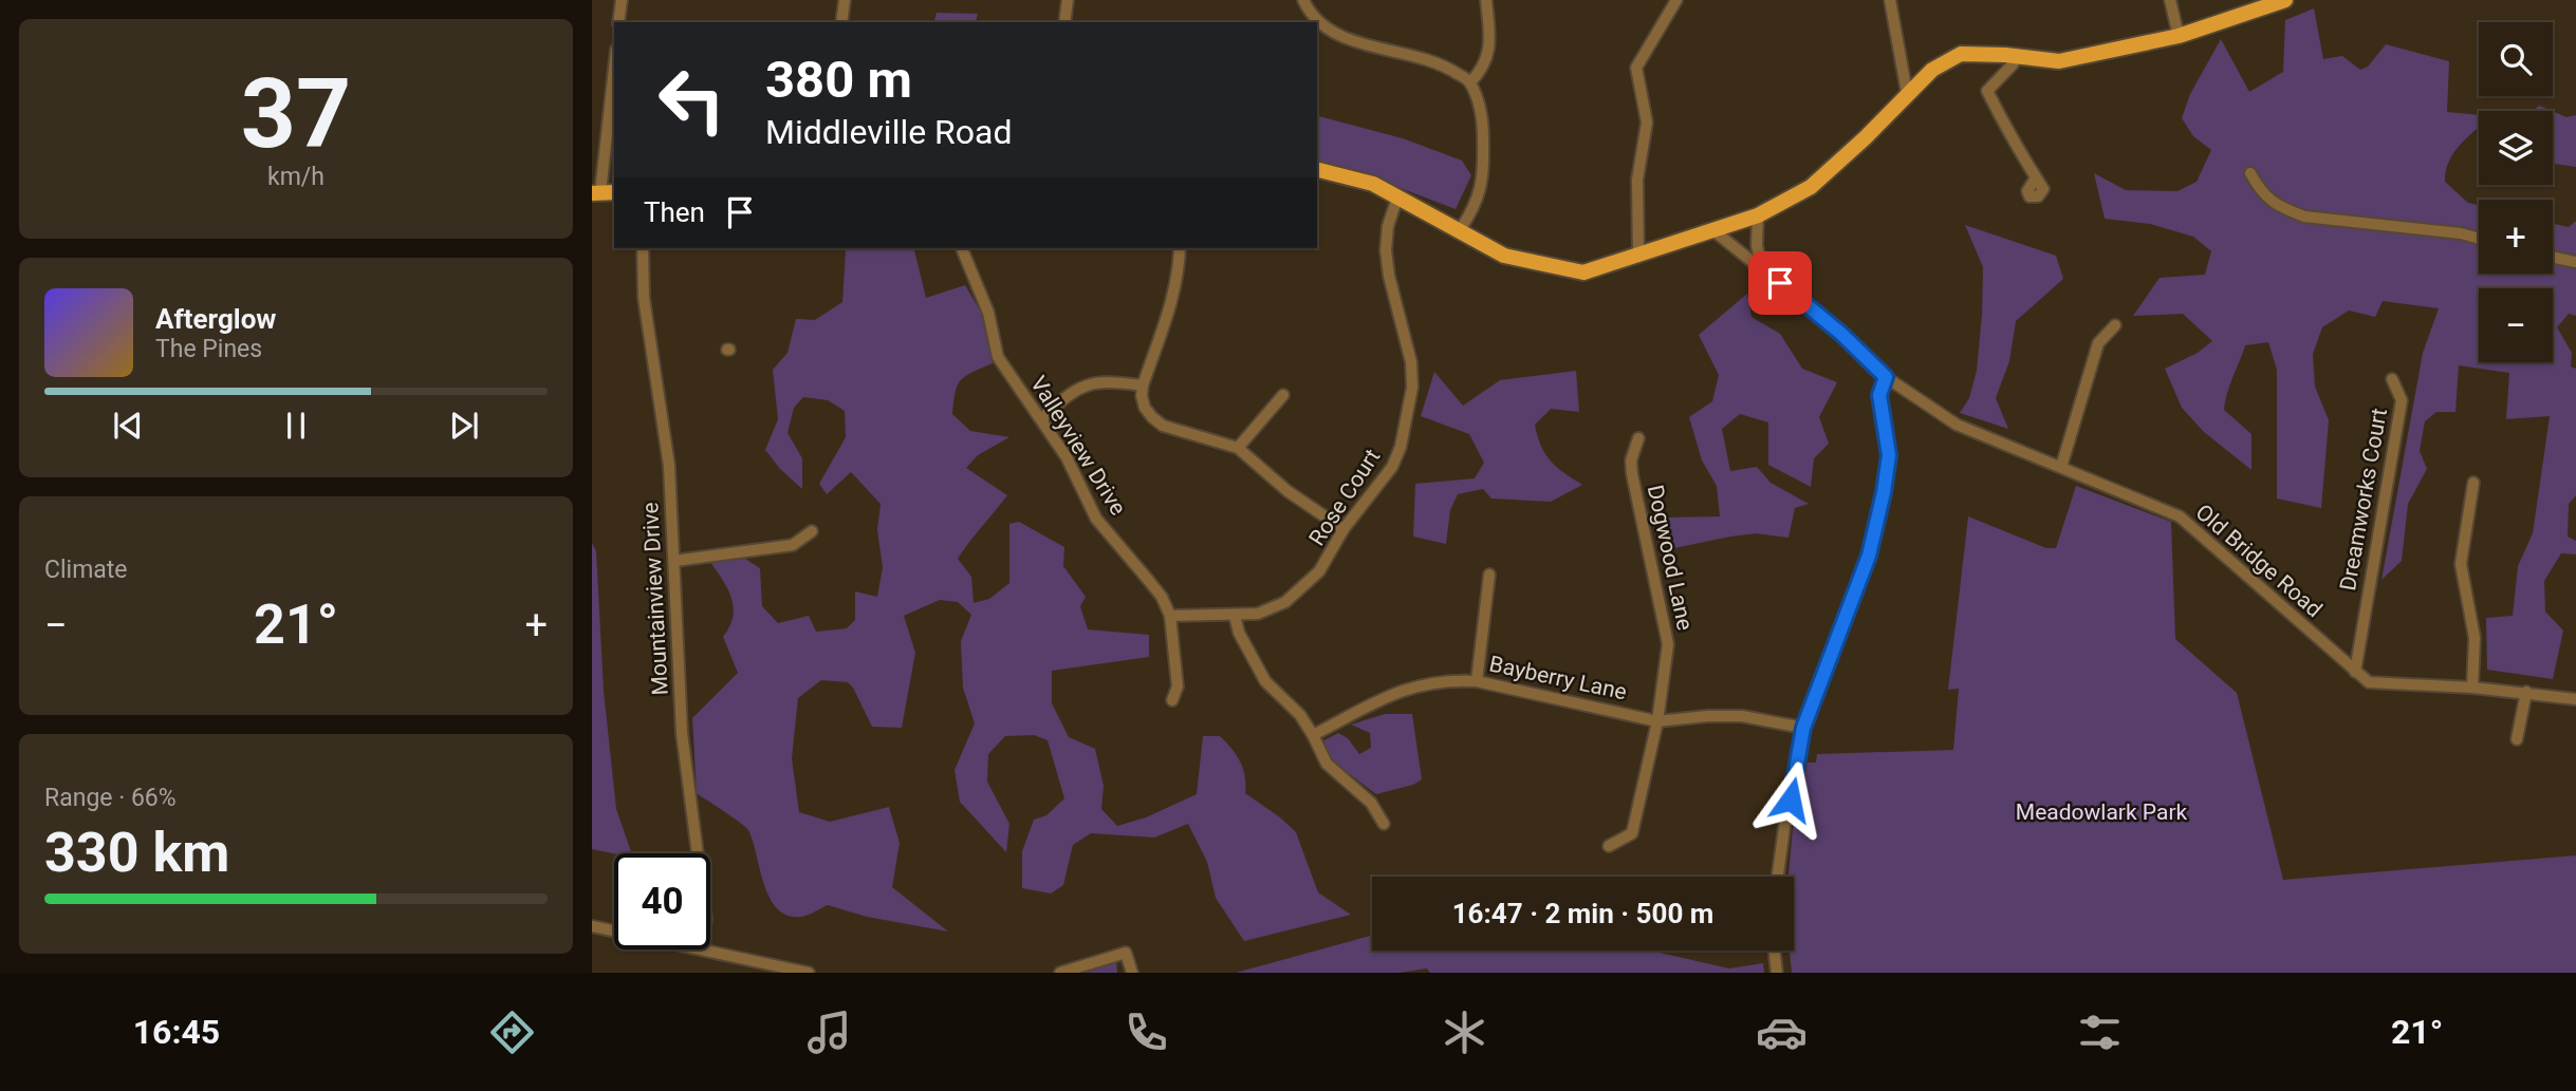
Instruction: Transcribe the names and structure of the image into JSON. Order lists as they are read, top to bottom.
{
  "streets": {
    "street": [
      "Valleyview Drive",
      "Rose Court",
      "Dreamworks Court",
      "Dogwood Lane",
      "Old Bridge Road",
      "Mountainview Drive",
      "Bayberry Lane"
    ]
  },
  "crossings": [
    ["Valleyview Drive", "Rose Court"],
    ["Dreamworks Court", "Old Bridge Road"],
    ["Dogwood Lane", "Bayberry Lane"]
  ],
  "parks": ["Meadowlark Park"],
  "page": {
    "tile": [
      ["37", "km/h"],
      "Climate",
      ["Range · 66%", "330 km"]
    ],
    "map_buttons": ["+", "−"],
    "turn": ["380 m", "Middleville Road"],
    "then": "Then",
    "song": ["Afterglow", "The Pines"],
    "heat": ["−", "21°", "+"],
    "limit": "40",
    "trip": "16:47 · 2 min · 500 m",
    "tabs": ["16:45", "21°"]
  }
}
